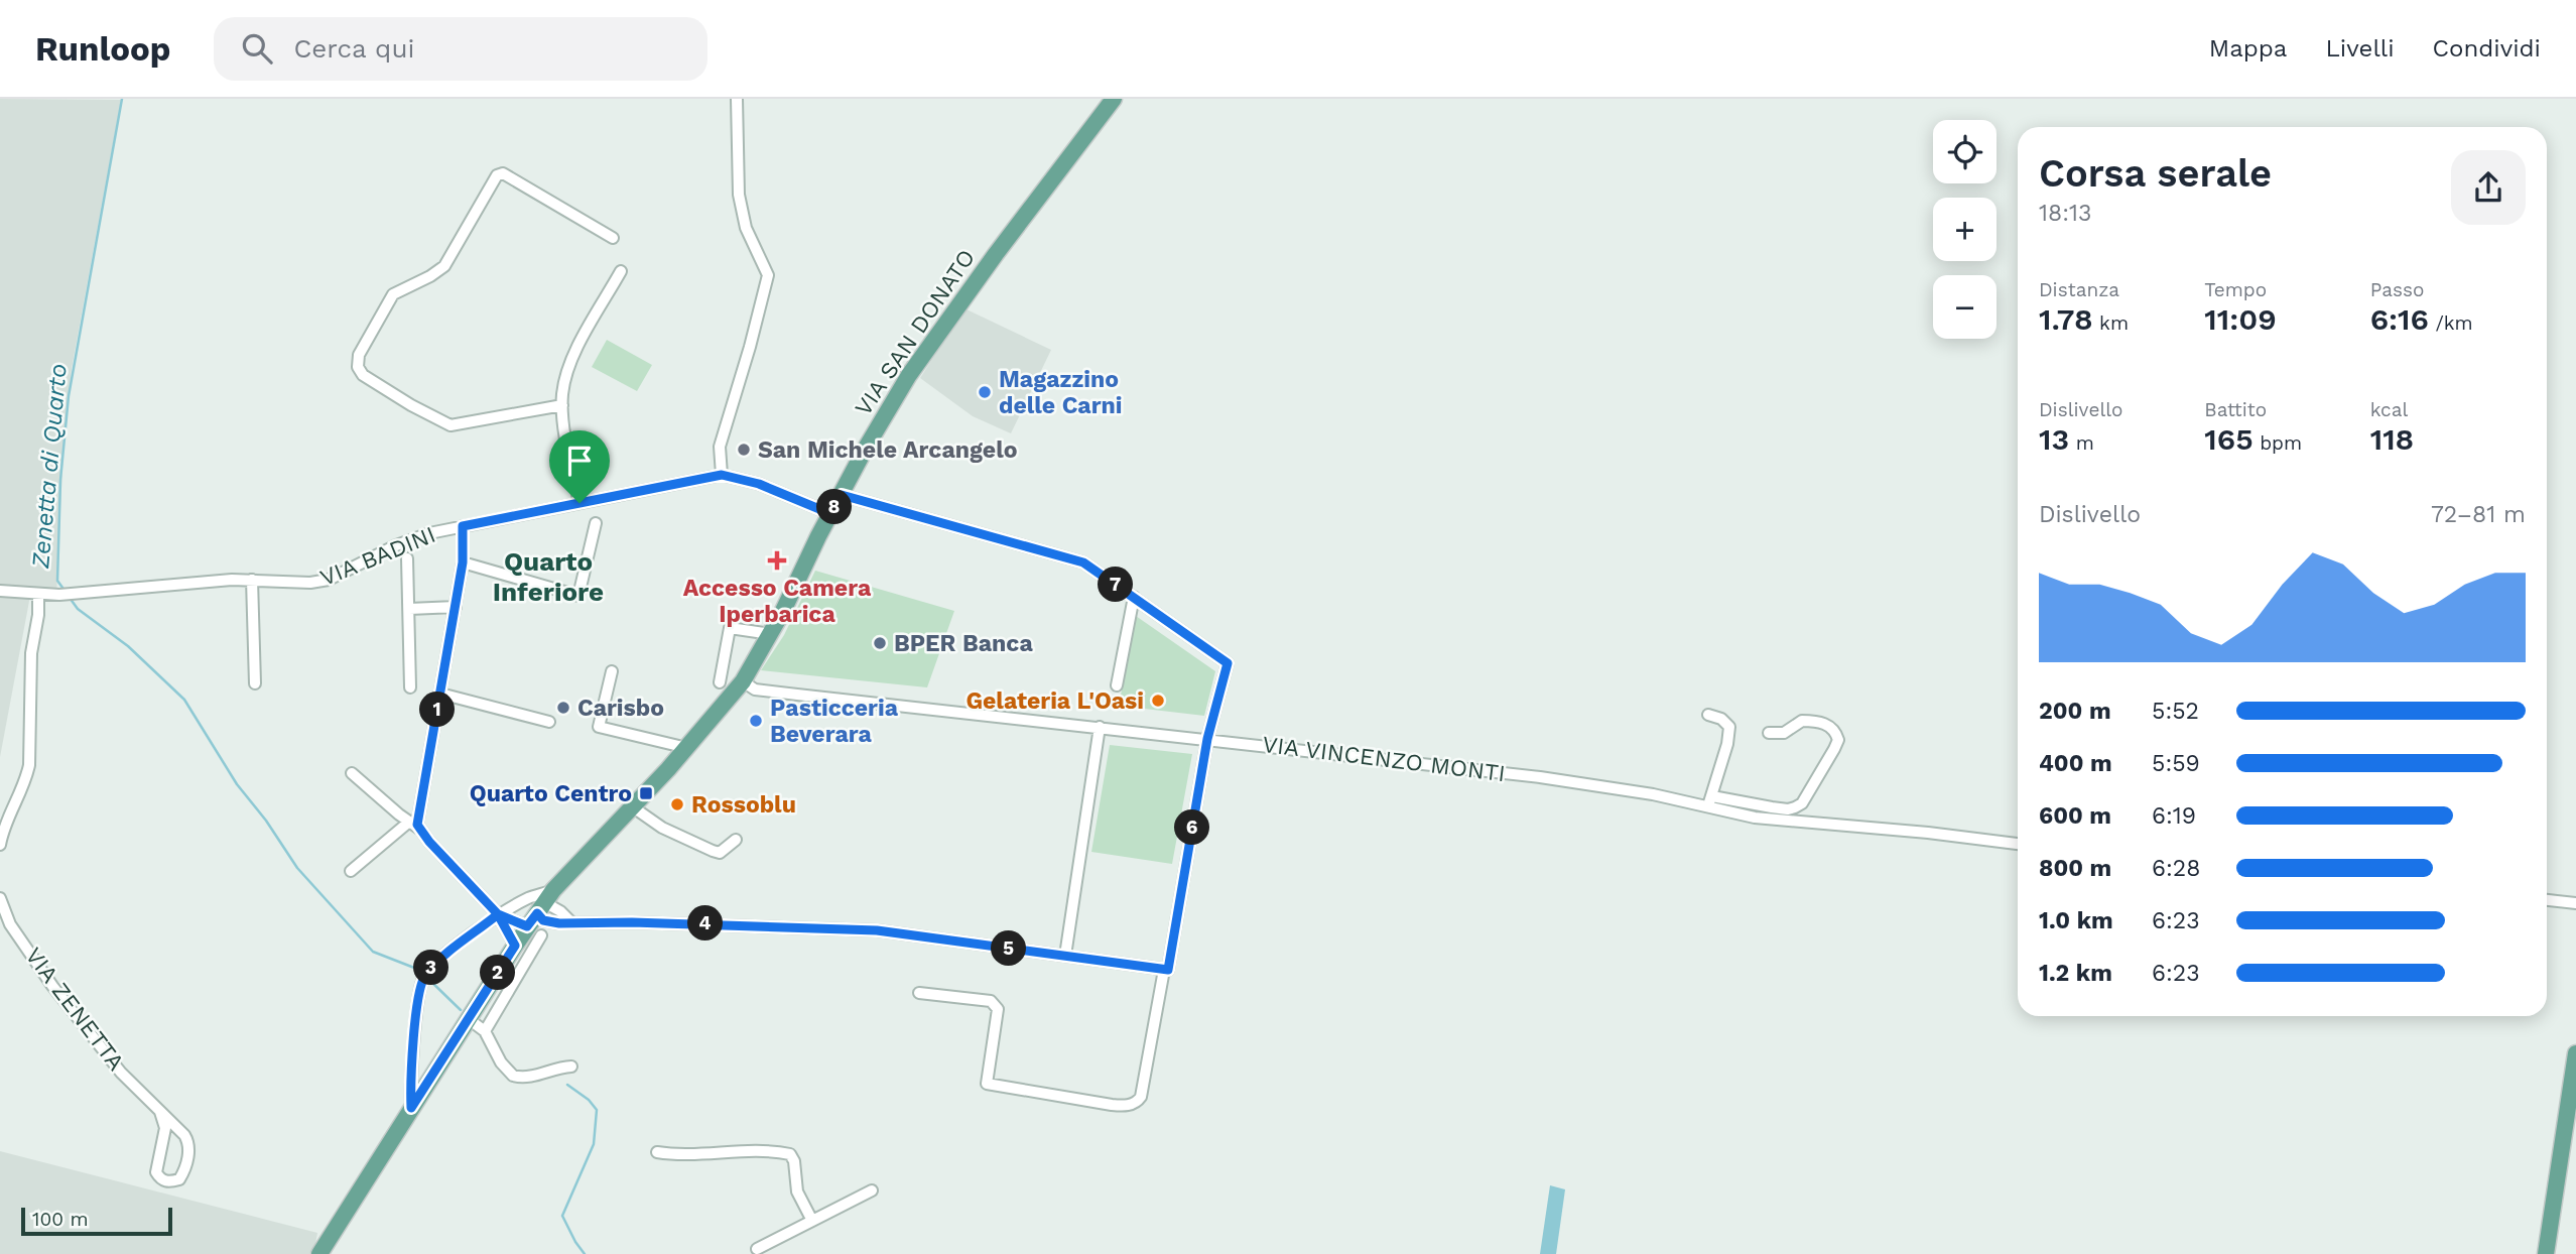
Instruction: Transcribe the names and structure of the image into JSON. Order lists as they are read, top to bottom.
{
  "streets": {
    "main road": ["VIA SAN DONATO"],
    "street": ["VIA BADINI", "VIA VINCENZO MONTI", "VIA ZENETTA"]
  },
  "crossings": [
    ["VIA SAN DONATO", "VIA BADINI"],
    ["VIA SAN DONATO", "VIA VINCENZO MONTI"]
  ],
  "districts": ["Quarto Inferiore"],
  "water": ["Zenetta di Quarto"],
  "places": {
    "other": [
      "Magazzino delle Carni",
      "San Michele Arcangelo",
      "BPER Banca",
      "Gelateria L'Oasi",
      "Carisbo",
      "Pasticceria Beverara",
      "Rossoblu"
    ],
    "health": ["Accesso Camera Iperbarica"],
    "transit": ["Quarto Centro"]
  },
  "scale_bar": "100 m",
  "page": {
    "header": "Runloop",
    "search": "Cerca qui",
    "nav": ["Mappa", "Livelli", "Condividi"],
    "map_buttons": ["+", "−"],
    "heading": ["Corsa serale", "18:13"],
    "stats": [
      ["Distanza", "1.78 km"],
      ["Tempo", "11:09"],
      ["Passo", "6:16 /km"],
      ["Dislivello", "13 m"],
      ["Battito", "165 bpm"],
      ["kcal", "118"]
    ],
    "chart": ["Dislivello", "72–81 m"],
    "pins": [
      "8",
      "7",
      "1",
      "6",
      "4",
      "5",
      "3",
      "2"
    ],
    "list": [
      {
        "name": "200 m",
        "note": "5:52"
      },
      {
        "name": "400 m",
        "note": "5:59"
      },
      {
        "name": "600 m",
        "note": "6:19"
      },
      {
        "name": "800 m",
        "note": "6:28"
      },
      {
        "name": "1.0 km",
        "note": "6:23"
      },
      {
        "name": "1.2 km",
        "note": "6:23"
      }
    ],
    "scale": "100 m"
  }
}
